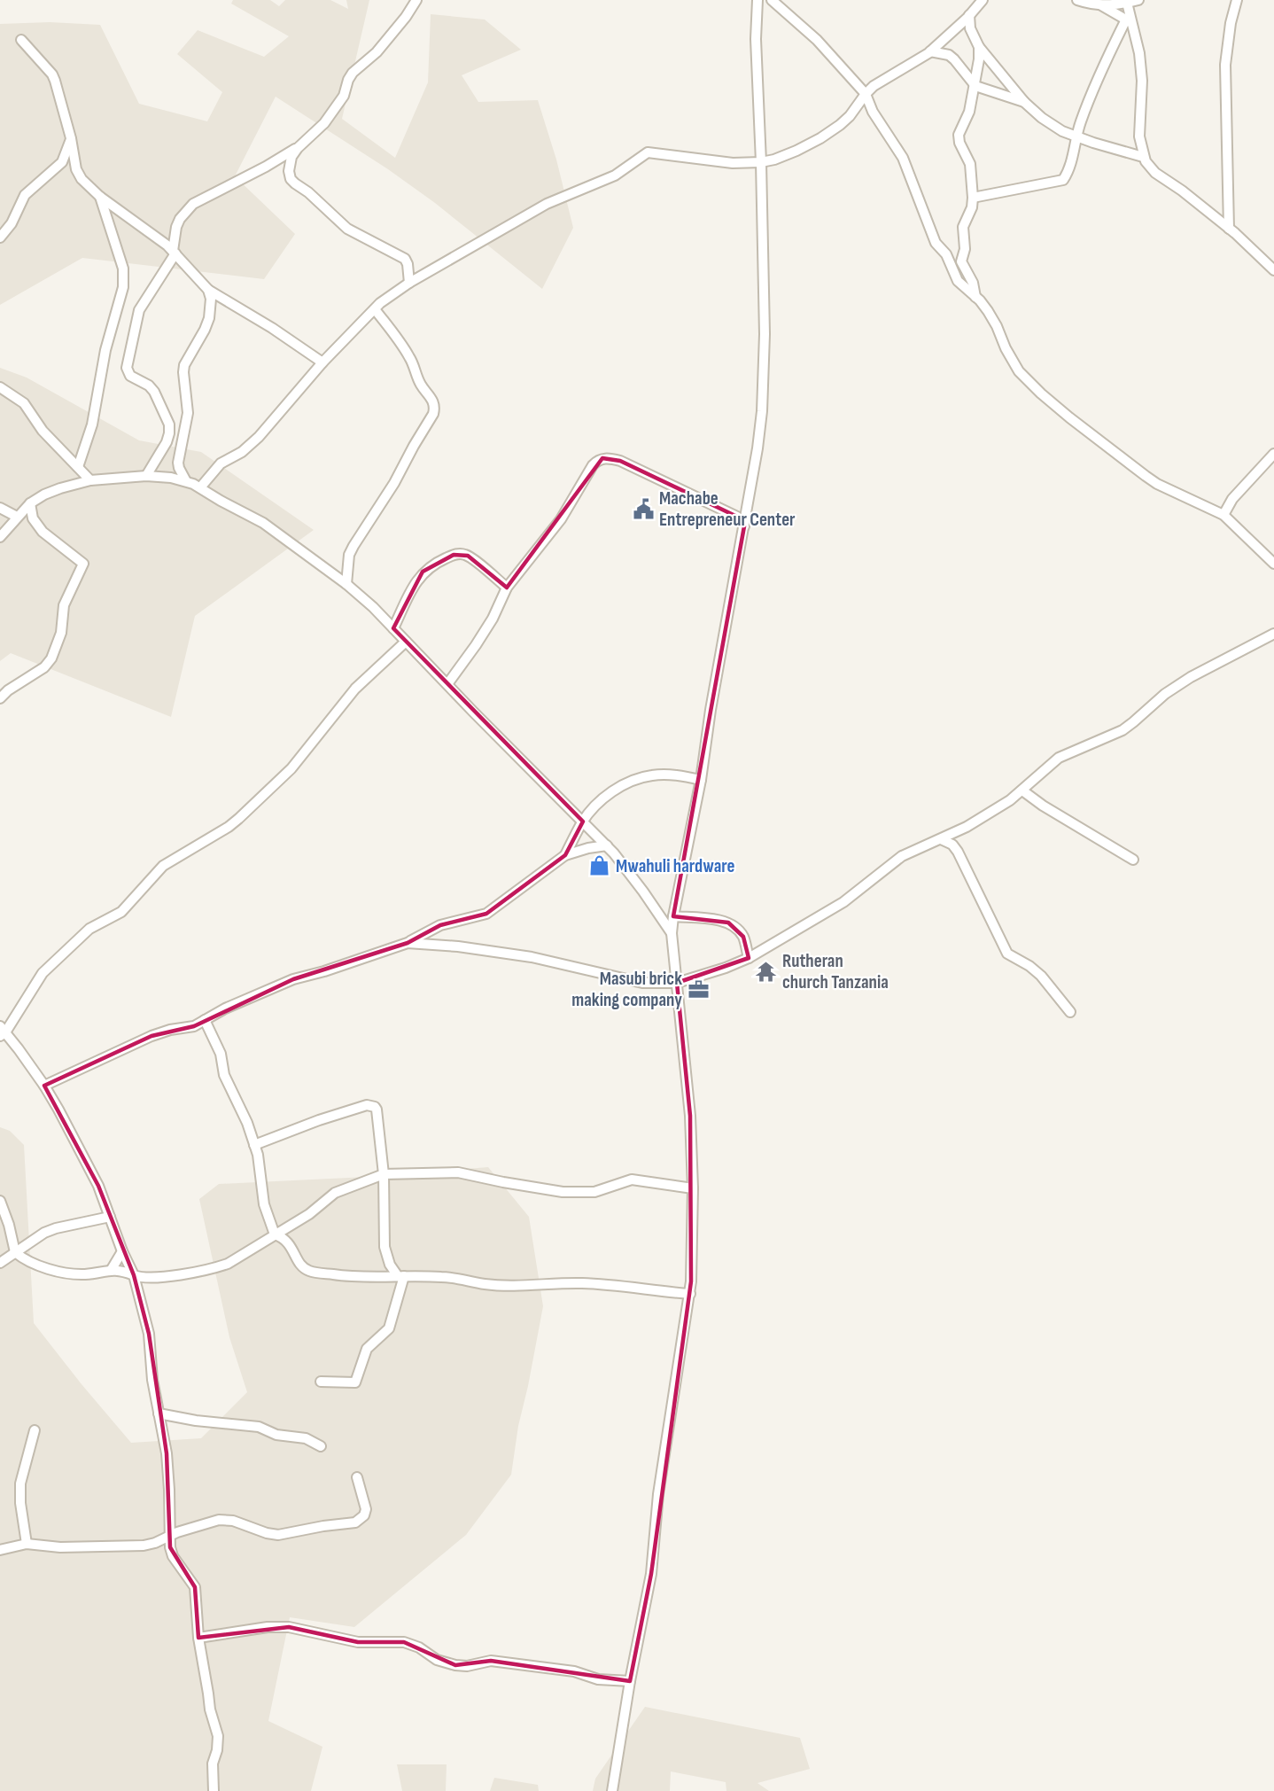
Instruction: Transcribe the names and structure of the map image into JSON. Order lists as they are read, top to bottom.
{
  "places": {
    "public building": ["Machabe Entrepreneur Center"],
    "shop": ["Mwahuli hardware"],
    "temple": ["Rutheran church Tanzania"],
    "office": ["Masubi brick making company"]
  }
}
